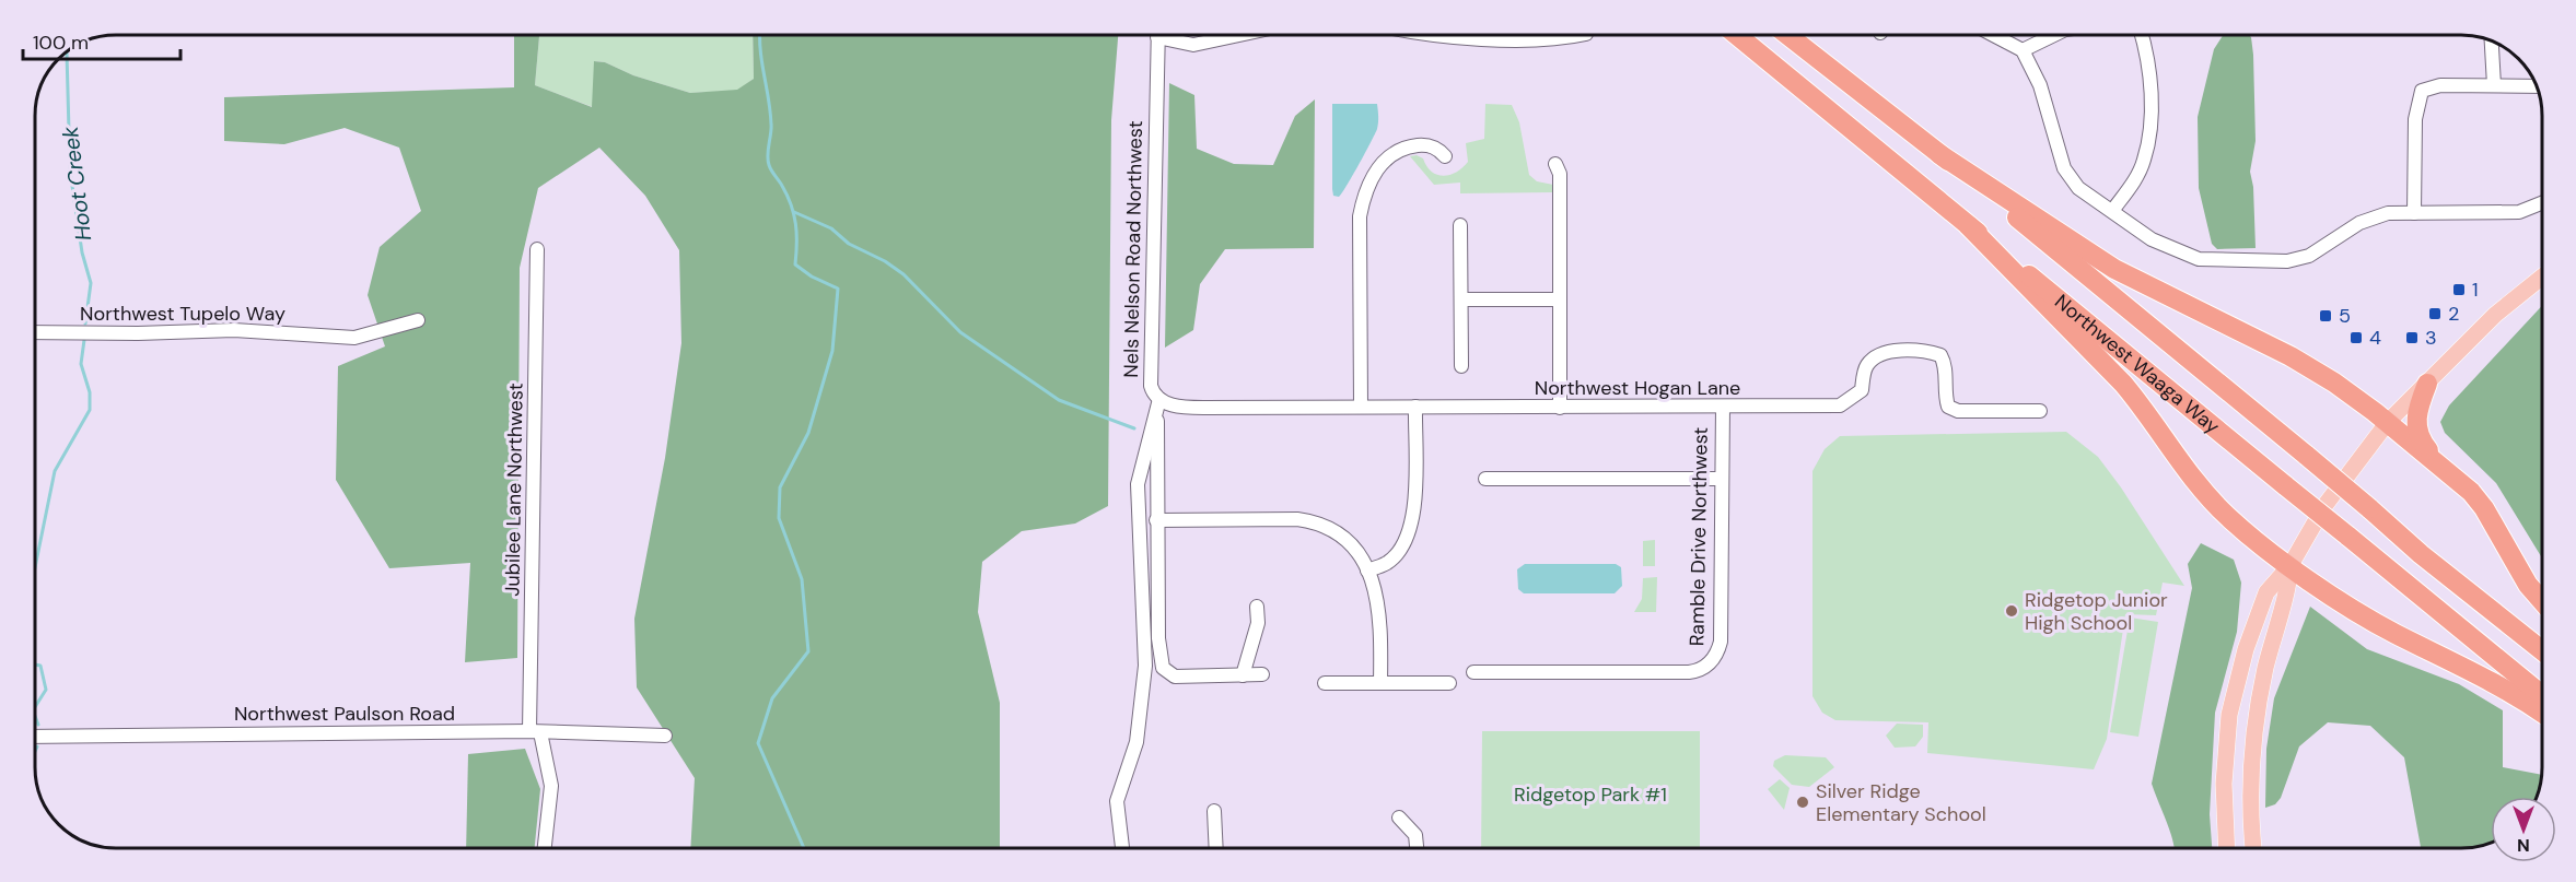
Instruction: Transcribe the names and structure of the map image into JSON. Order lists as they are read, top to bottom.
{
  "streets": {
    "highway": ["Northwest Waaga Way"],
    "street": [
      "Nels Nelson Road Northwest",
      "Northwest Tupelo Way",
      "Northwest Hogan Lane",
      "Jubilee Lane Northwest",
      "Ramble Drive Northwest",
      "Northwest Paulson Road"
    ]
  },
  "crossings": [
    ["Nels Nelson Road Northwest", "Northwest Hogan Lane"],
    ["Northwest Hogan Lane", "Ramble Drive Northwest"],
    ["Jubilee Lane Northwest", "Northwest Paulson Road"]
  ],
  "water": ["Hoot Creek"],
  "parks": ["Ridgetop Park #1"],
  "places": {
    "transit": [
      "1",
      "2",
      "5",
      "4",
      "3"
    ],
    "other": ["Ridgetop Junior High School", "Silver Ridge Elementary School"]
  },
  "scale_bar": "100 m",
  "north": "bottom"
}
